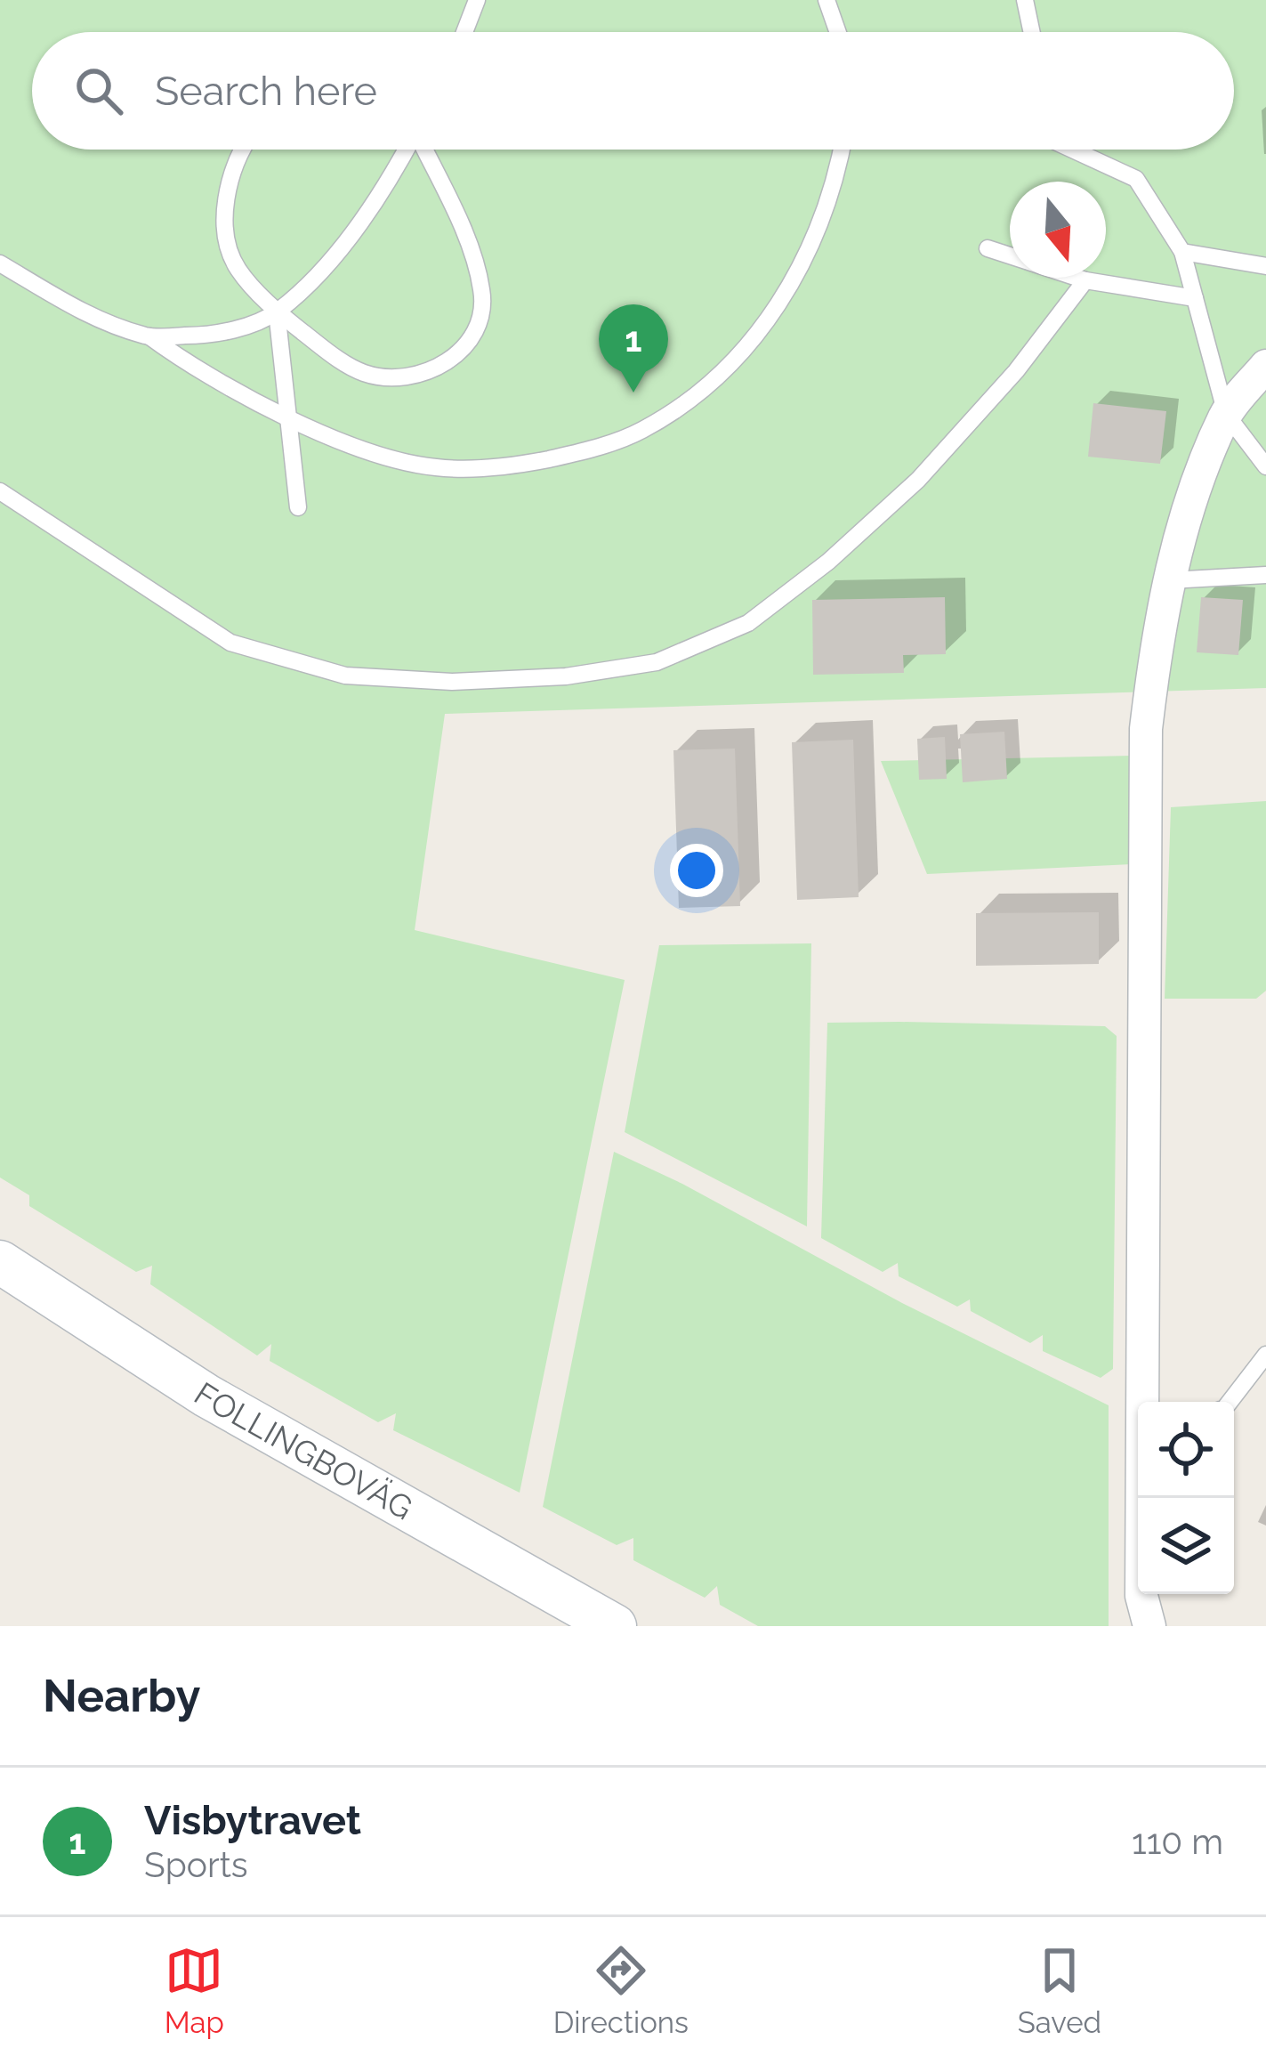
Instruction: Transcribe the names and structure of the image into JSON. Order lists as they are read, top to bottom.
{
  "streets": {
    "main road": ["FOLLINGBOVÄG"]
  },
  "north": "bottom",
  "page": {
    "search": "Search here",
    "pins": "1",
    "heading": "Nearby",
    "list": [
      {
        "mark": "1",
        "name": "Visbytravet",
        "note": "Sports",
        "value": "110 m"
      }
    ],
    "nav": ["Map", "Directions", "Saved"]
  }
}
